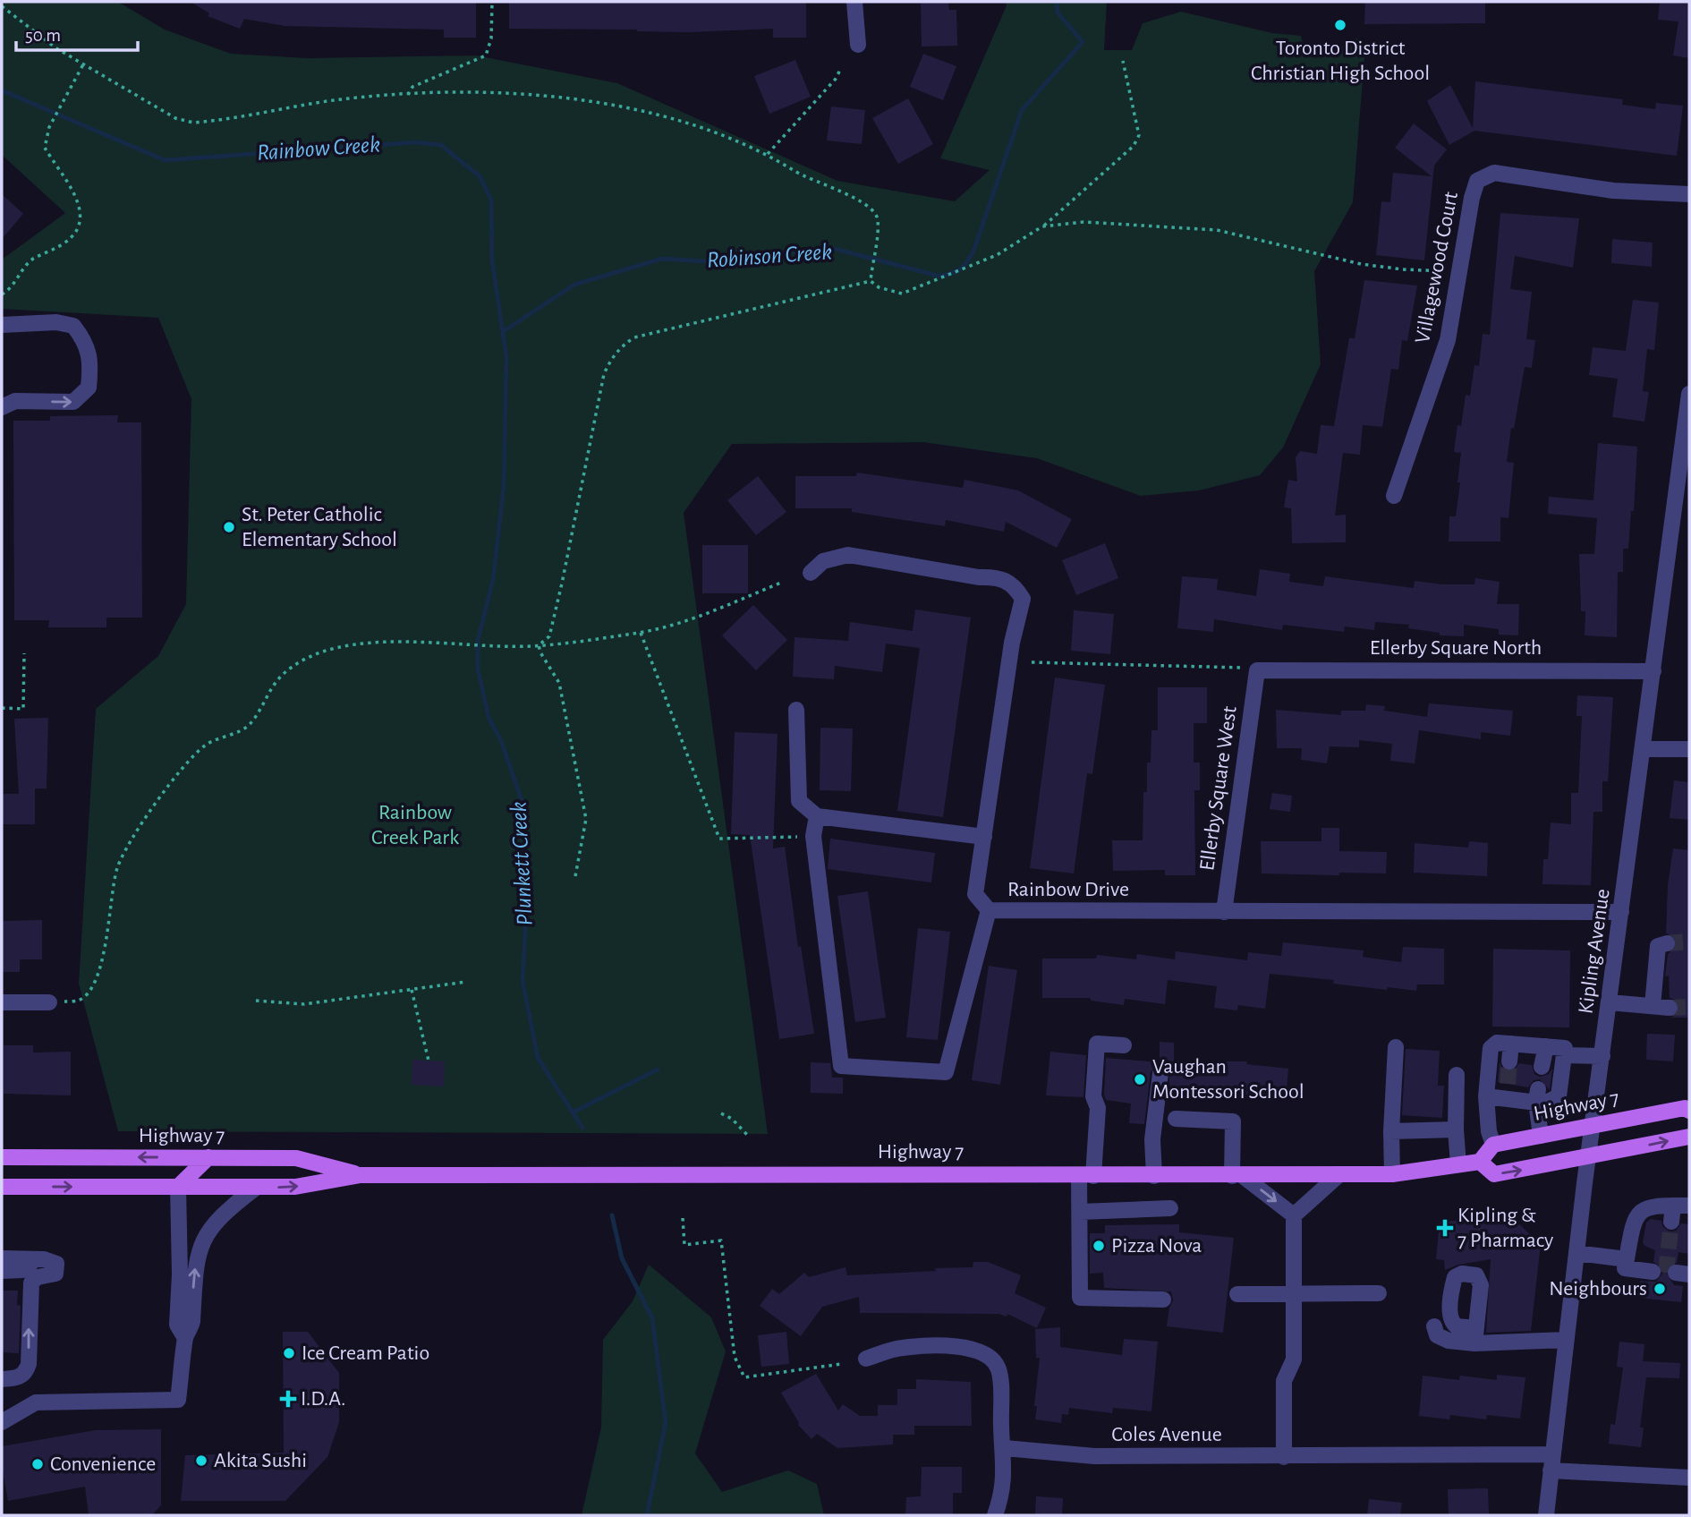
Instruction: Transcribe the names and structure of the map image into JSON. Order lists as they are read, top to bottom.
{
  "streets": {
    "main road": ["Highway 7"],
    "street": [
      "Villagewood Court",
      "Ellerby Square North",
      "Ellerby Square West",
      "Rainbow Drive",
      "Kipling Avenue",
      "Coles Avenue"
    ]
  },
  "crossings": [
    ["Ellerby Square North", "Ellerby Square West"],
    ["Ellerby Square North", "Kipling Avenue"],
    ["Ellerby Square West", "Rainbow Drive"],
    ["Rainbow Drive", "Kipling Avenue"],
    ["Kipling Avenue", "Highway 7"],
    ["Kipling Avenue", "Coles Avenue"]
  ],
  "water": ["Rainbow Creek", "Robinson Creek", "Plunkett Creek"],
  "parks": ["Rainbow Creek Park"],
  "places": {
    "other": [
      "Toronto District Christian High School",
      "St. Peter Catholic Elementary School",
      "Vaughan Montessori School",
      "Pizza Nova",
      "Neighbours",
      "Ice Cream Patio",
      "Akita Sushi",
      "Convenience"
    ],
    "health": ["Kipling & 7 Pharmacy", "I.D.A."]
  },
  "scale_bar": "50 m"
}
